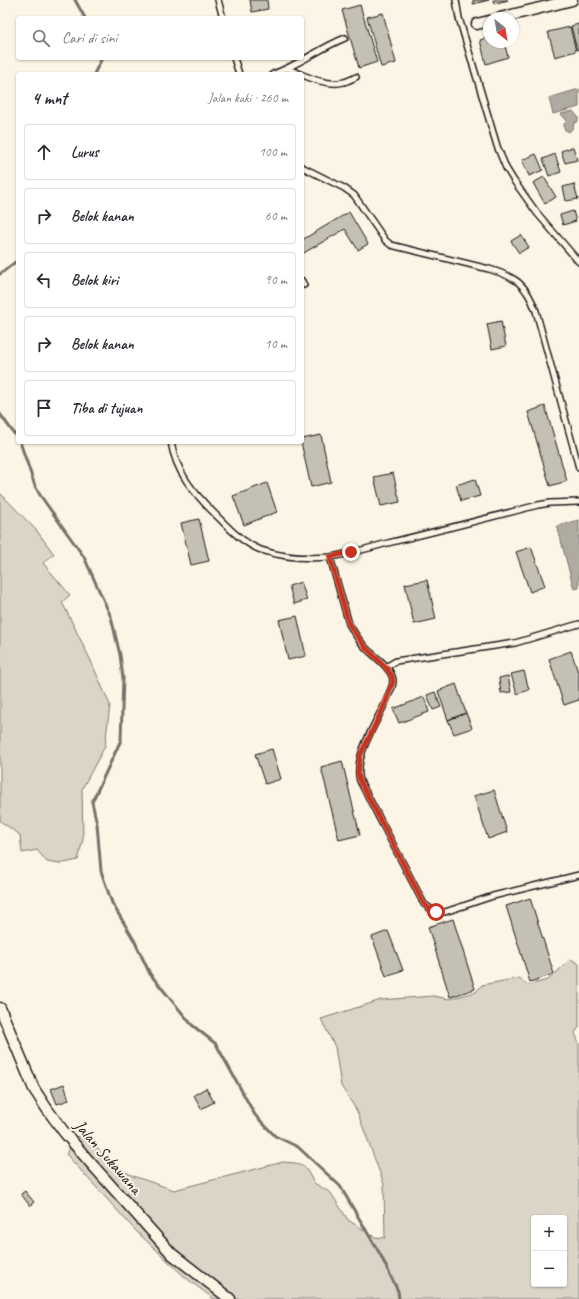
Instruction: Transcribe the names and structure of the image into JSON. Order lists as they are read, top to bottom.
{
  "streets": {
    "street": ["Jalan Sukawana"]
  },
  "north": "bottom right",
  "page": {
    "search": "Cari di sini",
    "heading": ["4 mnt", "Jalan kaki · 260 m"],
    "list": [
      ["Lurus", "100 m"],
      ["Belok kanan", "60 m"],
      ["Belok kiri", "90 m"],
      ["Belok kanan", "10 m"],
      "Tiba di tujuan"
    ],
    "map_buttons": ["+", "−"]
  }
}
